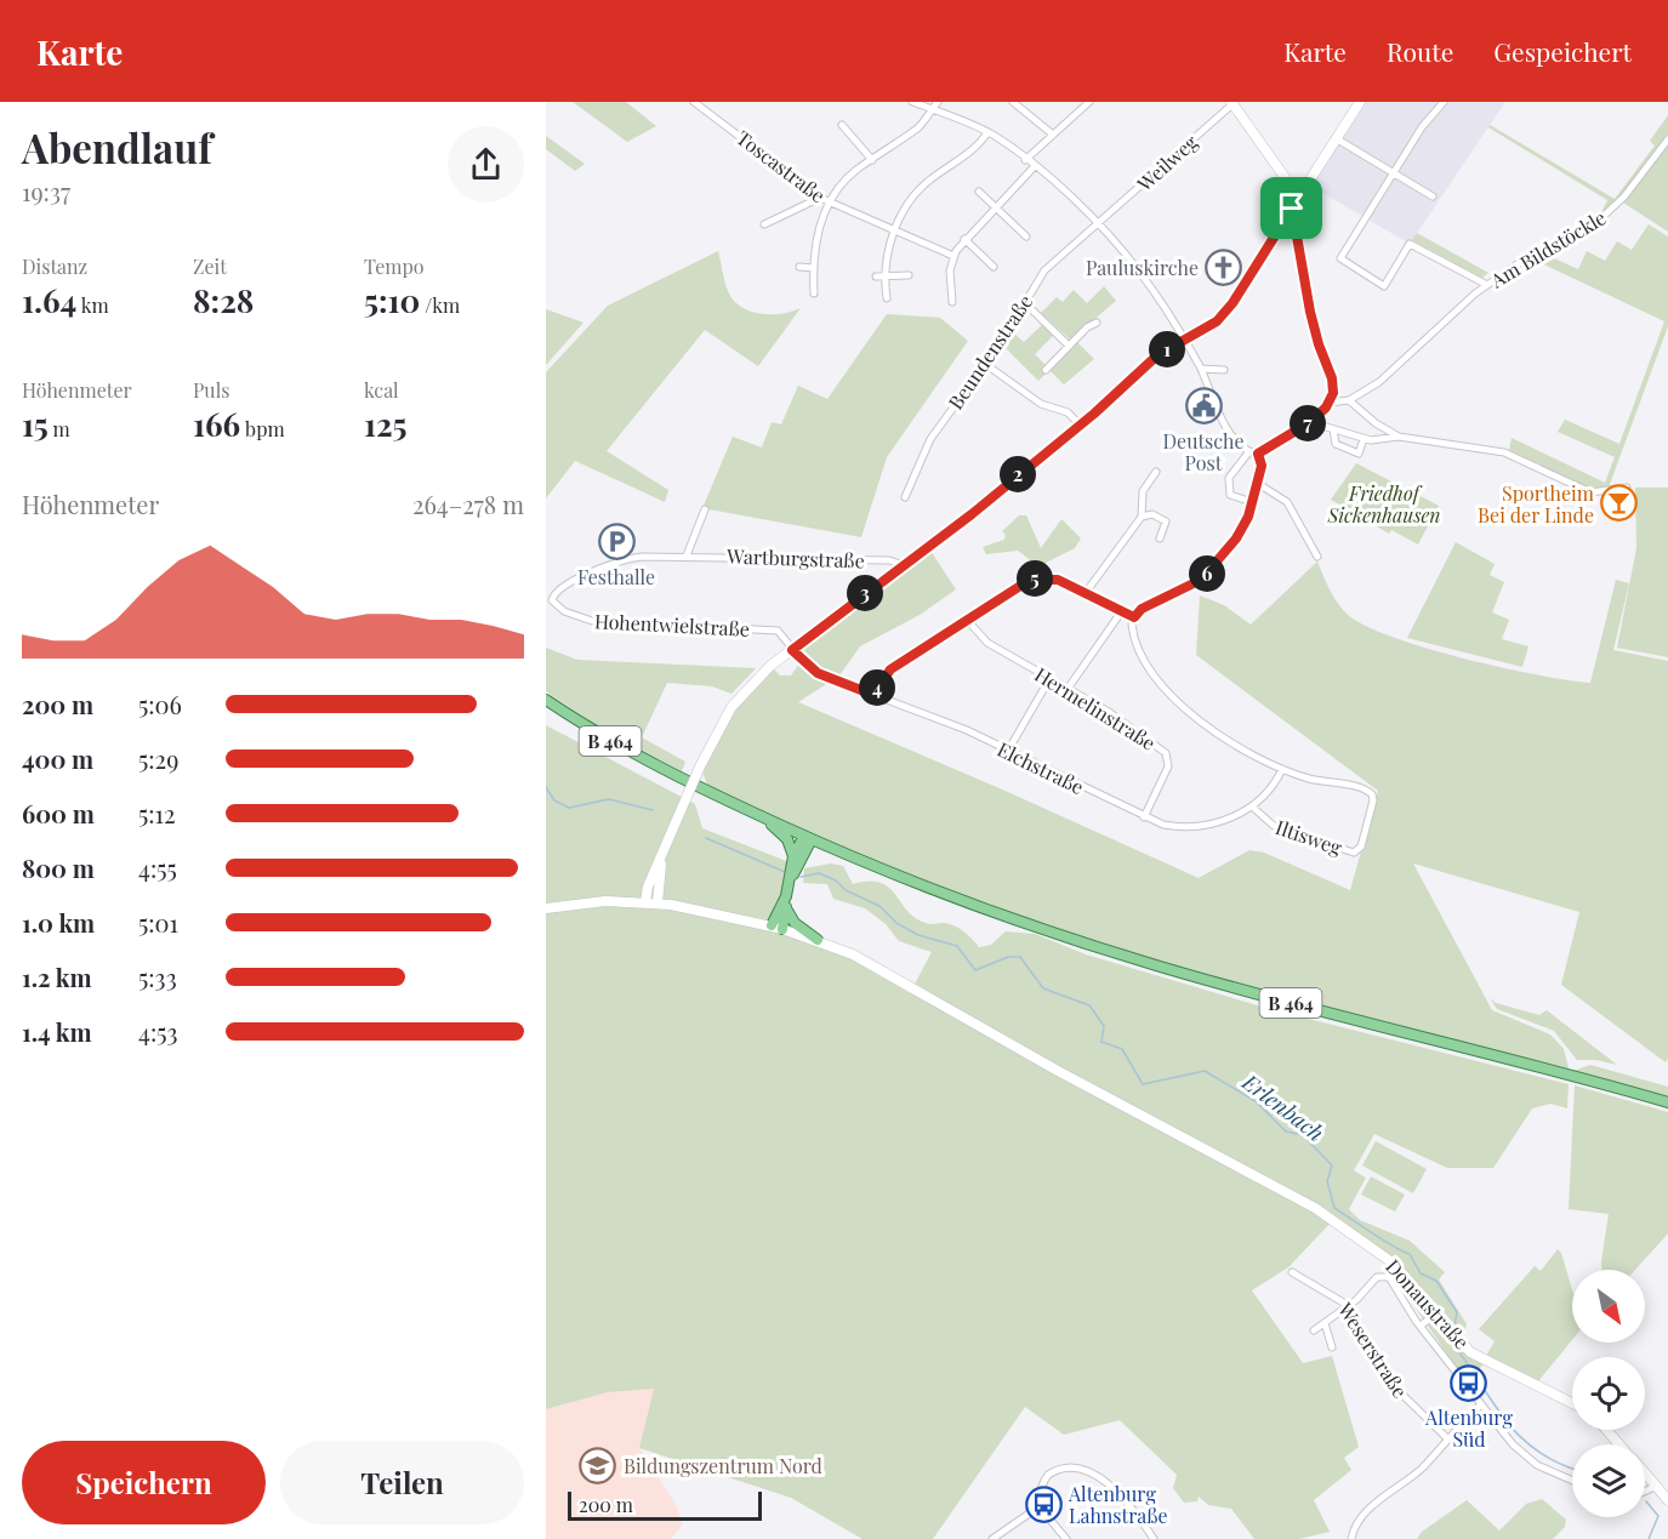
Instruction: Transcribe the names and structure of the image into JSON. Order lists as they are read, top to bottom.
{
  "streets": {
    "main road": ["B 464"],
    "street": [
      "Weilweg",
      "Toscastraße",
      "Am Bildstöckle",
      "Beundenstraße",
      "Wartburgstraße",
      "Hohentwielstraße",
      "Hermelinstraße",
      "Elchstraße",
      "Iltisweg",
      "Donaustraße",
      "Weserstraße"
    ]
  },
  "crossings": [
    ["Weilweg", "Beundenstraße"],
    ["Wartburgstraße", "Hohentwielstraße"],
    ["Hohentwielstraße", "Elchstraße"],
    ["Hermelinstraße", "Elchstraße"],
    ["Elchstraße", "Iltisweg"]
  ],
  "water": ["Erlenbach"],
  "parks": ["Friedhof Sickenhausen"],
  "places": {
    "church": ["Pauluskirche"],
    "public building": ["Deutsche Post"],
    "bar": ["Sportheim Bei der Linde"],
    "parking": ["Festhalle"],
    "bus stop": ["Altenburg Süd", "Altenburg Lahnstraße"],
    "school or university": ["Bildungszentrum Nord"]
  },
  "scale_bar": "200 m",
  "north": "bottom right",
  "page": {
    "header": "Karte",
    "nav": ["Karte", "Route", "Gespeichert"],
    "heading": ["Abendlauf", "19:37"],
    "stats": [
      ["Distanz", "1.64 km"],
      ["Zeit", "8:28"],
      ["Tempo", "5:10 /km"],
      ["Höhenmeter", "15 m"],
      ["Puls", "166 bpm"],
      ["kcal", "125"]
    ],
    "pins": [
      "1",
      "7",
      "2",
      "6",
      "5",
      "3",
      "4"
    ],
    "chart": ["Höhenmeter", "264–278 m"],
    "list": [
      {
        "name": "200 m",
        "note": "5:06"
      },
      {
        "name": "400 m",
        "note": "5:29"
      },
      {
        "name": "600 m",
        "note": "5:12"
      },
      {
        "name": "800 m",
        "note": "4:55"
      },
      {
        "name": "1.0 km",
        "note": "5:01"
      },
      {
        "name": "1.2 km",
        "note": "5:33"
      },
      {
        "name": "1.4 km",
        "note": "4:53"
      }
    ],
    "buttons": ["Speichern", "Teilen"],
    "scale": "200 m"
  }
}
